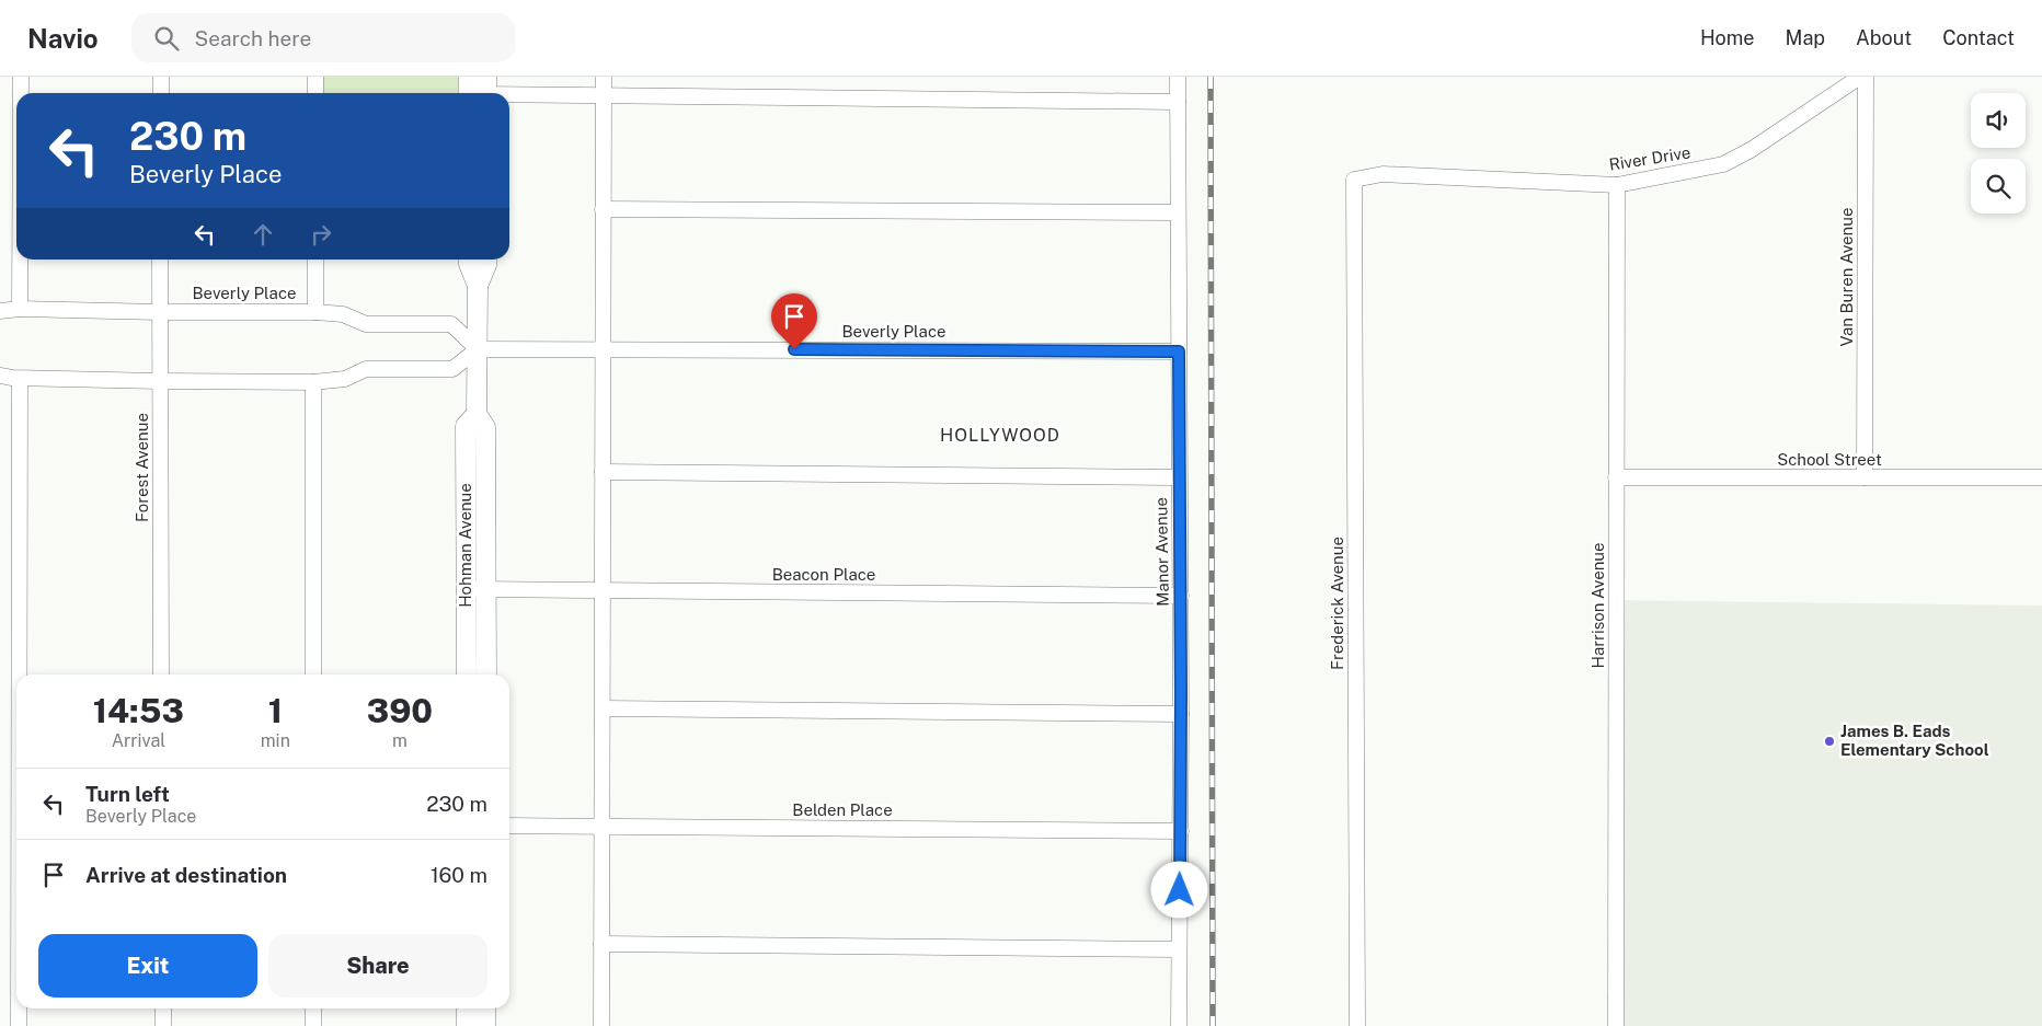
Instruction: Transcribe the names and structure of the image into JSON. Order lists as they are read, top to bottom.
{
  "streets": {
    "main road": ["Hohman Avenue"],
    "street": [
      "River Drive",
      "Van Buren Avenue",
      "Beverly Place",
      "School Street",
      "Forest Avenue",
      "Manor Avenue",
      "Beacon Place",
      "Frederick Avenue",
      "Harrison Avenue",
      "Belden Place"
    ]
  },
  "crossings": [
    ["River Drive", "Frederick Avenue"],
    ["River Drive", "Harrison Avenue"],
    ["Van Buren Avenue", "School Street"],
    ["Beverly Place", "Forest Avenue"],
    ["Beverly Place", "Hohman Avenue"],
    ["Beverly Place", "Manor Avenue"],
    ["School Street", "Harrison Avenue"],
    ["Hohman Avenue", "Beacon Place"],
    ["Manor Avenue", "Beacon Place"],
    ["Manor Avenue", "Belden Place"]
  ],
  "districts": ["HOLLYWOOD"],
  "places": ["James B. Eads Elementary School"],
  "page": {
    "header": "Navio",
    "search": "Search here",
    "nav": [
      "Home",
      "Map",
      "About",
      "Contact"
    ],
    "turn": ["230 m", "Beverly Place"],
    "eta": [
      "14:53",
      "Arrival",
      "1",
      "min",
      "390",
      "m"
    ],
    "list": [
      {
        "name": "Turn left",
        "note": "Beverly Place",
        "value": "230 m"
      },
      {
        "name": "Arrive at destination",
        "value": "160 m"
      }
    ],
    "buttons": ["Exit", "Share"]
  }
}
